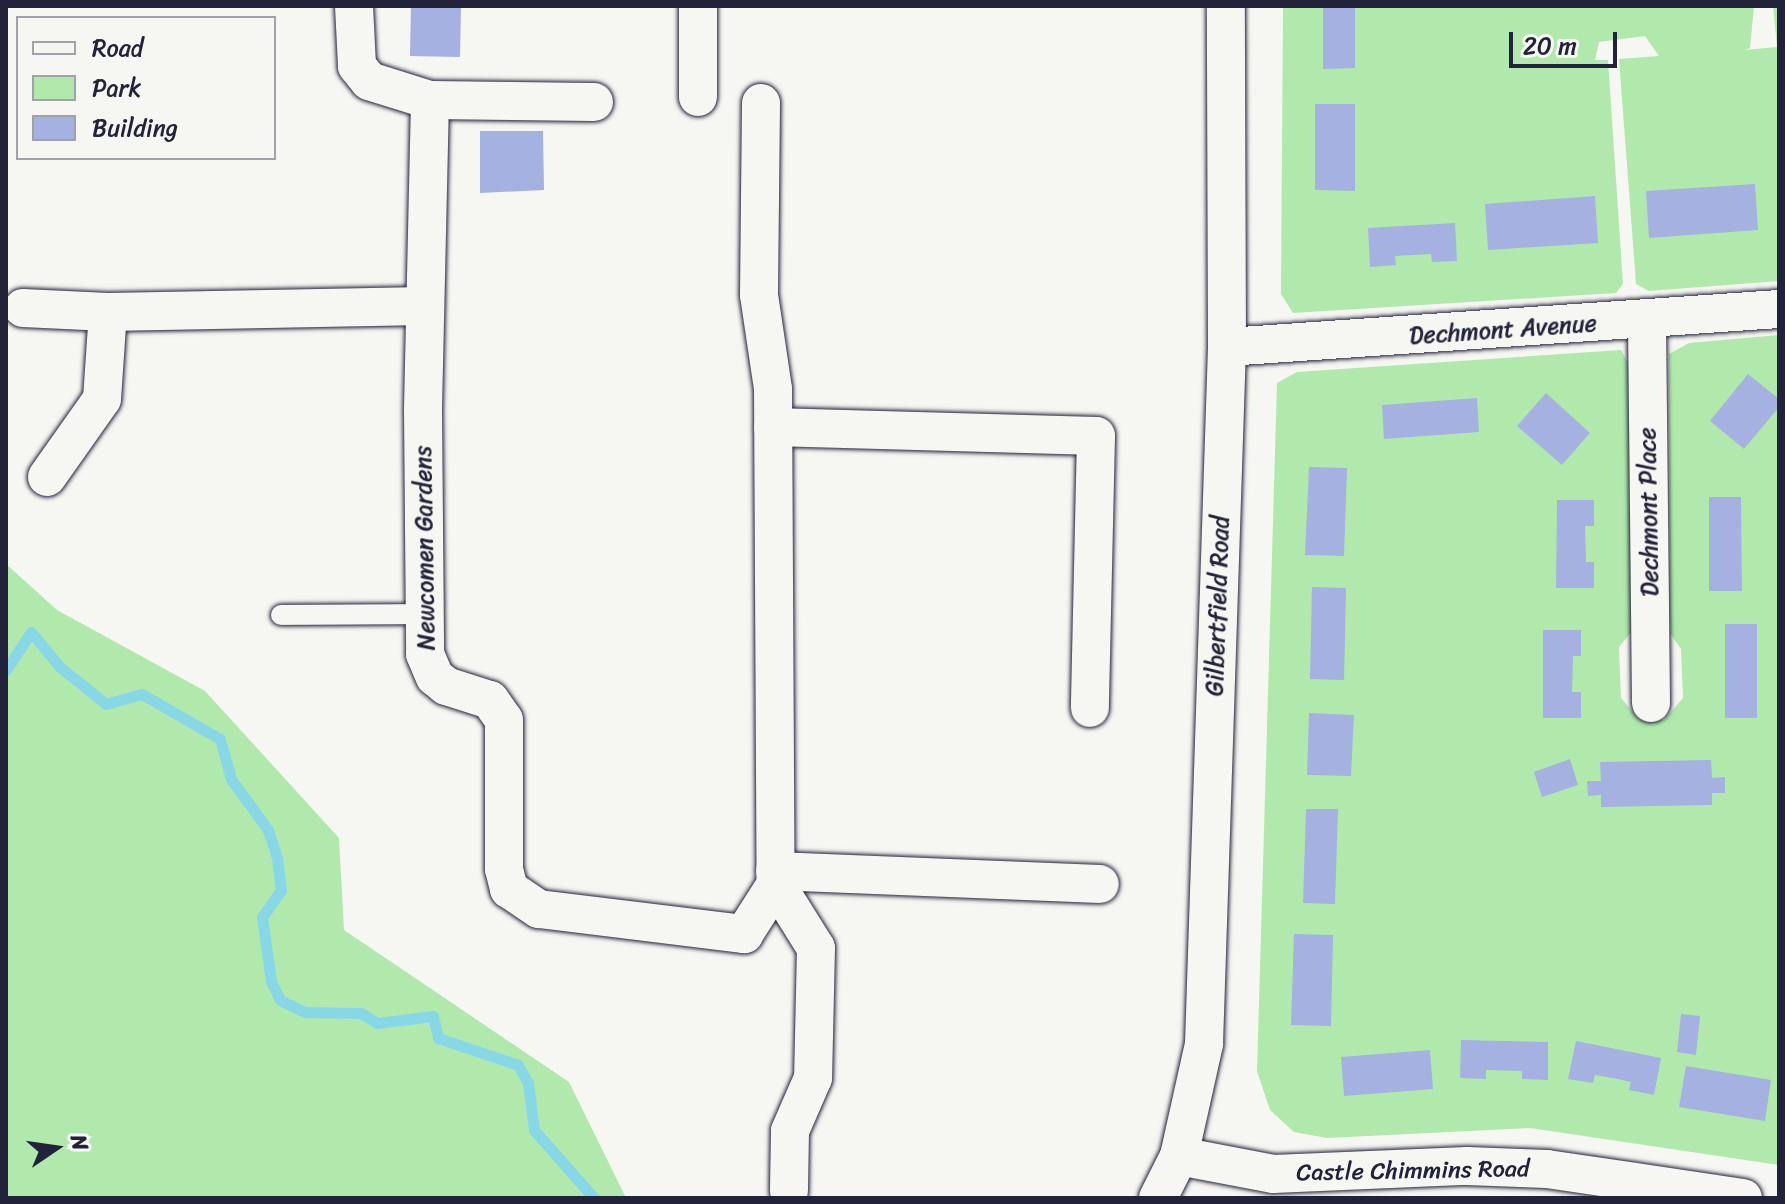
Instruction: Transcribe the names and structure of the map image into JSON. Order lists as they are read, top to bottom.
{
  "streets": {
    "street": [
      "Dechmont Avenue",
      "Dechmont Place",
      "Newcomen Gardens",
      "Gilbertfield Road",
      "Castle Chimmins Road"
    ]
  },
  "crossings": [
    ["Dechmont Avenue", "Dechmont Place"],
    ["Dechmont Avenue", "Gilbertfield Road"],
    ["Gilbertfield Road", "Castle Chimmins Road"]
  ],
  "legend": ["Road", "Park", "Building"],
  "scale_bar": "20 m",
  "north": "right"
}
